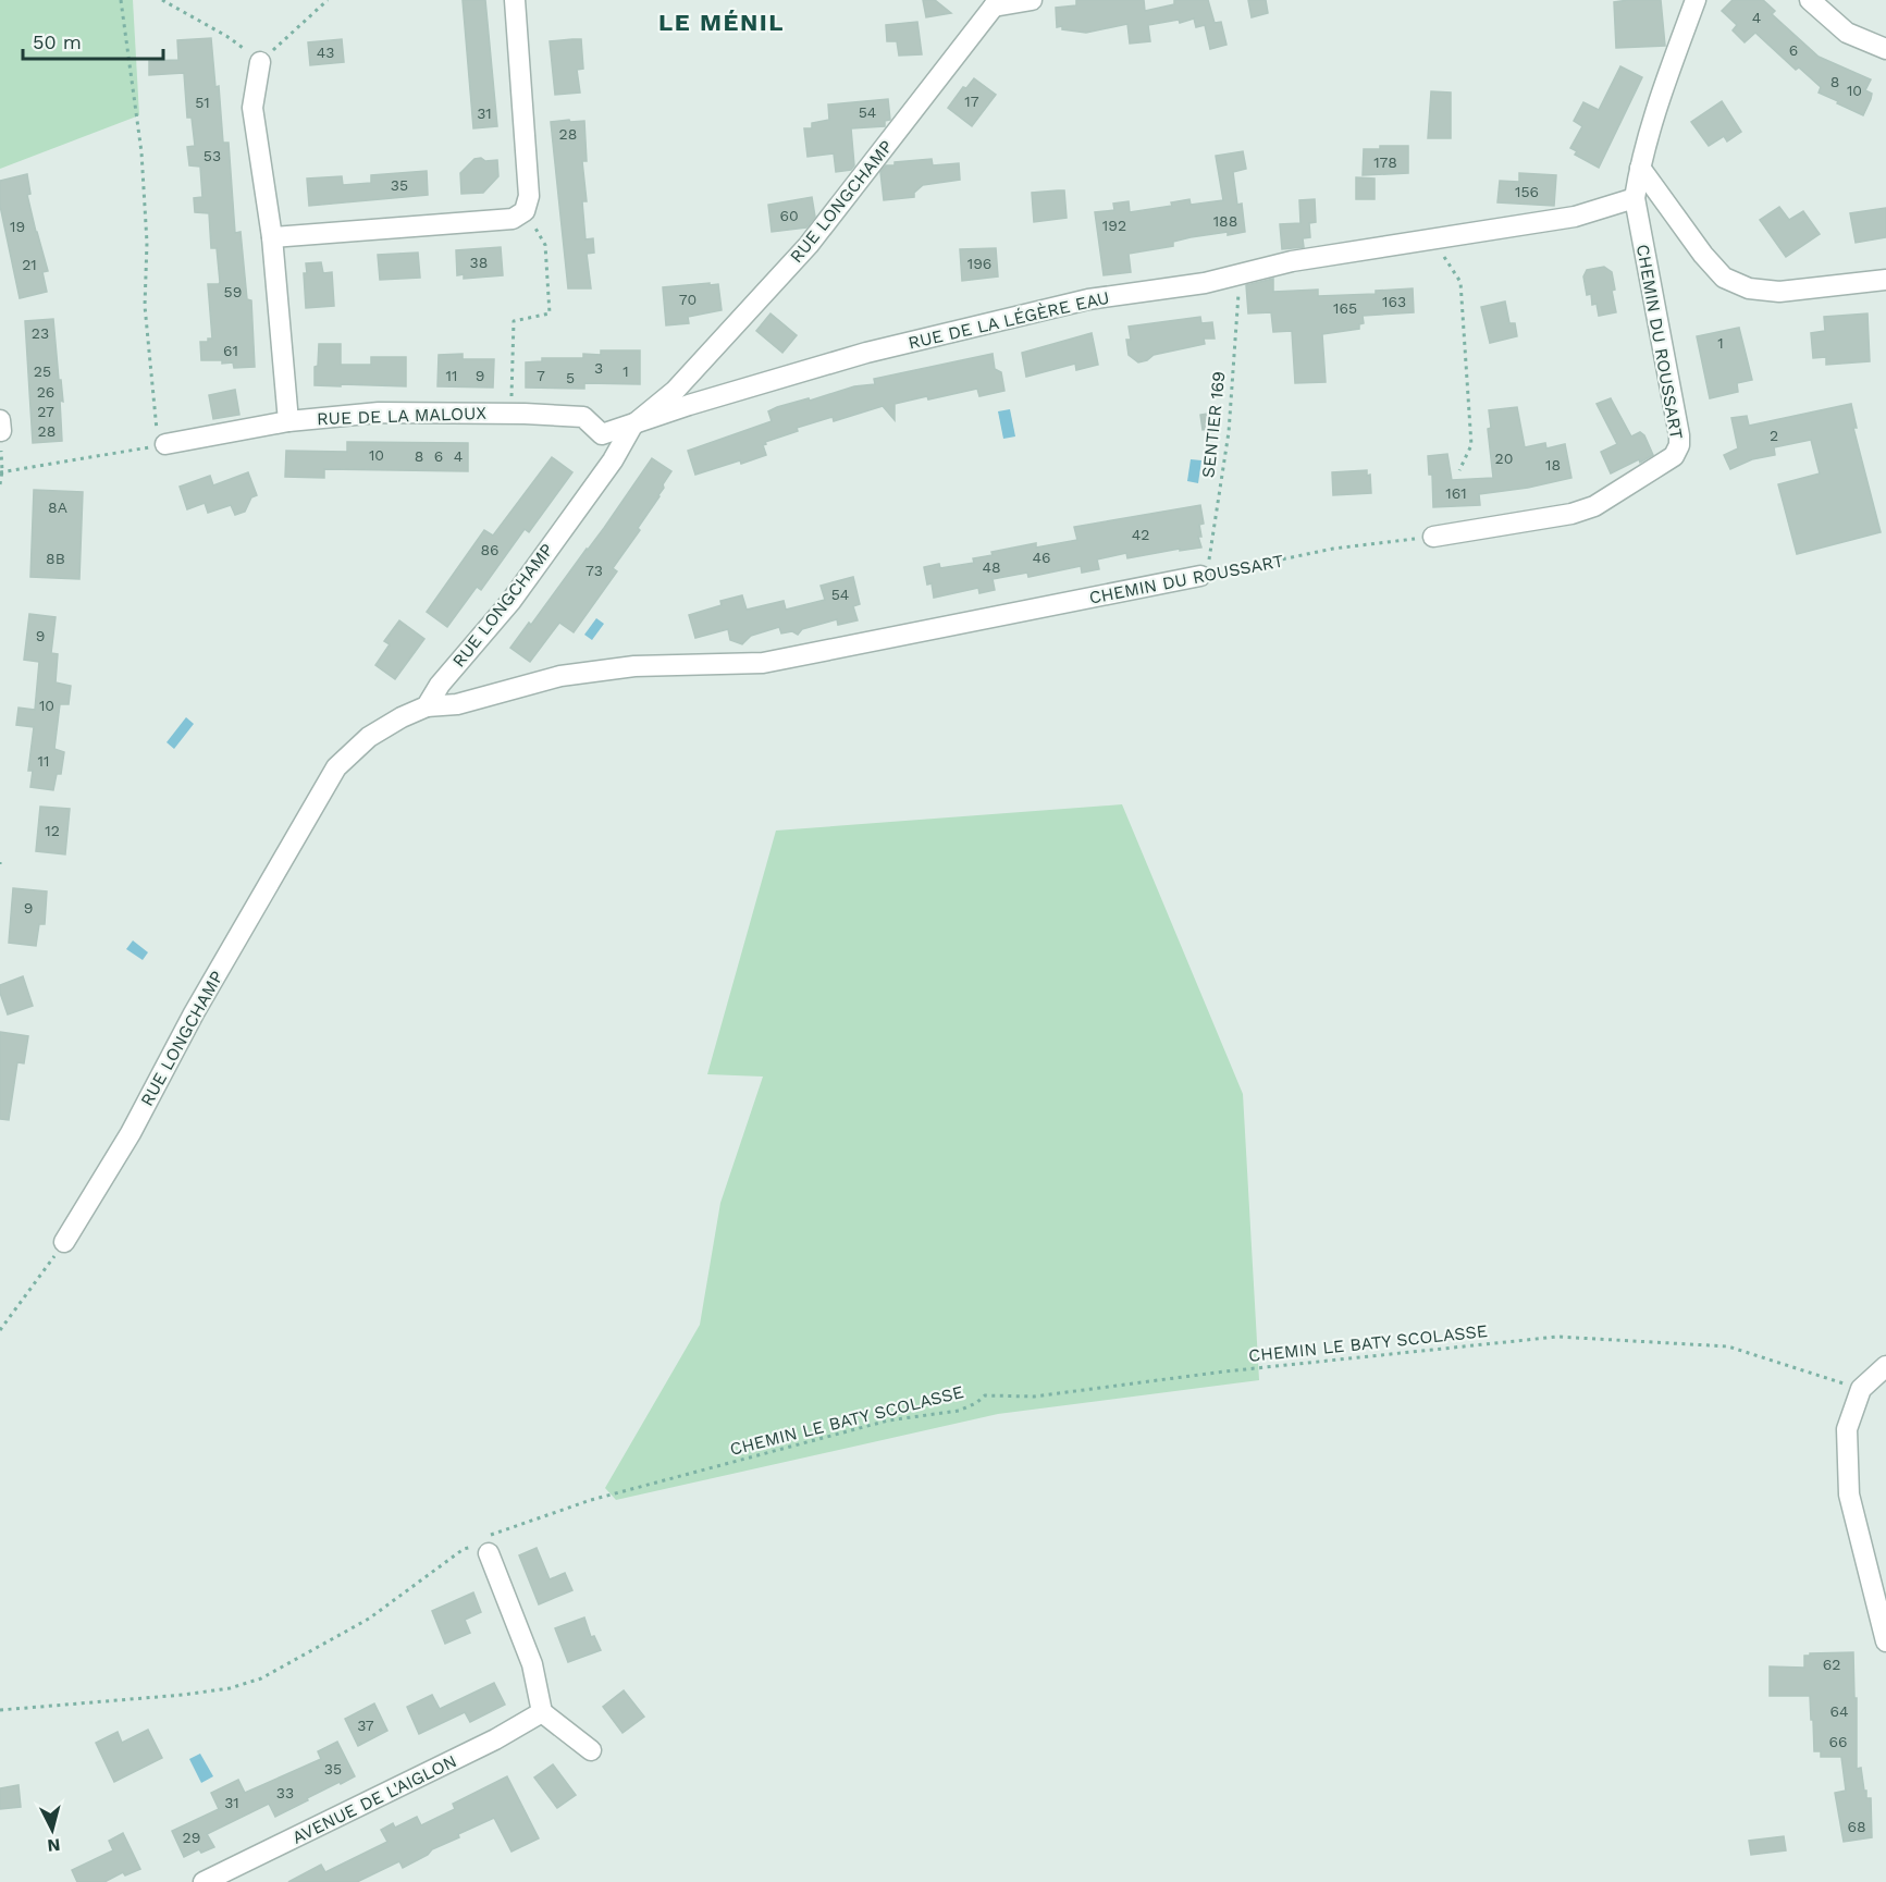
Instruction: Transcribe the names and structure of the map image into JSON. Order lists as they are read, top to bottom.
{
  "streets": {
    "street": [
      "RUE LONGCHAMP",
      "RUE DE LA LÉGÈRE EAU",
      "CHEMIN DU ROUSSART",
      "RUE DE LA MALOUX",
      "AVENUE DE L'AIGLON"
    ],
    "path": ["SENTIER 169", "CHEMIN LE BATY SCOLASSE"]
  },
  "crossings": [
    ["RUE LONGCHAMP", "RUE DE LA LÉGÈRE EAU"],
    ["RUE LONGCHAMP", "CHEMIN DU ROUSSART"],
    ["RUE LONGCHAMP", "RUE DE LA MALOUX"],
    ["RUE DE LA LÉGÈRE EAU", "RUE DE LA MALOUX"],
    ["RUE DE LA LÉGÈRE EAU", "SENTIER 169"],
    ["CHEMIN DU ROUSSART", "SENTIER 169"]
  ],
  "districts": ["LE MÉNIL"],
  "house_numbers": [
    "4",
    "6",
    "43",
    "8",
    "10",
    "17",
    "51",
    "54",
    "31",
    "28",
    "53",
    "178",
    "35",
    "156",
    "60",
    "188",
    "192",
    "19",
    "38",
    "196",
    "21",
    "59",
    "70",
    "163",
    "165",
    "23",
    "1",
    "61",
    "3",
    "25",
    "1",
    "11",
    "9",
    "7",
    "5",
    "26",
    "27",
    "28",
    "2",
    "10",
    "8",
    "6",
    "4",
    "20",
    "18",
    "161",
    "8A",
    "42",
    "86",
    "46",
    "8B",
    "48",
    "73",
    "54",
    "9",
    "10",
    "11",
    "12",
    "9",
    "62",
    "64",
    "37",
    "66",
    "35",
    "33",
    "31",
    "68",
    "29"
  ],
  "scale_bar": "50 m",
  "north": "bottom"
}
